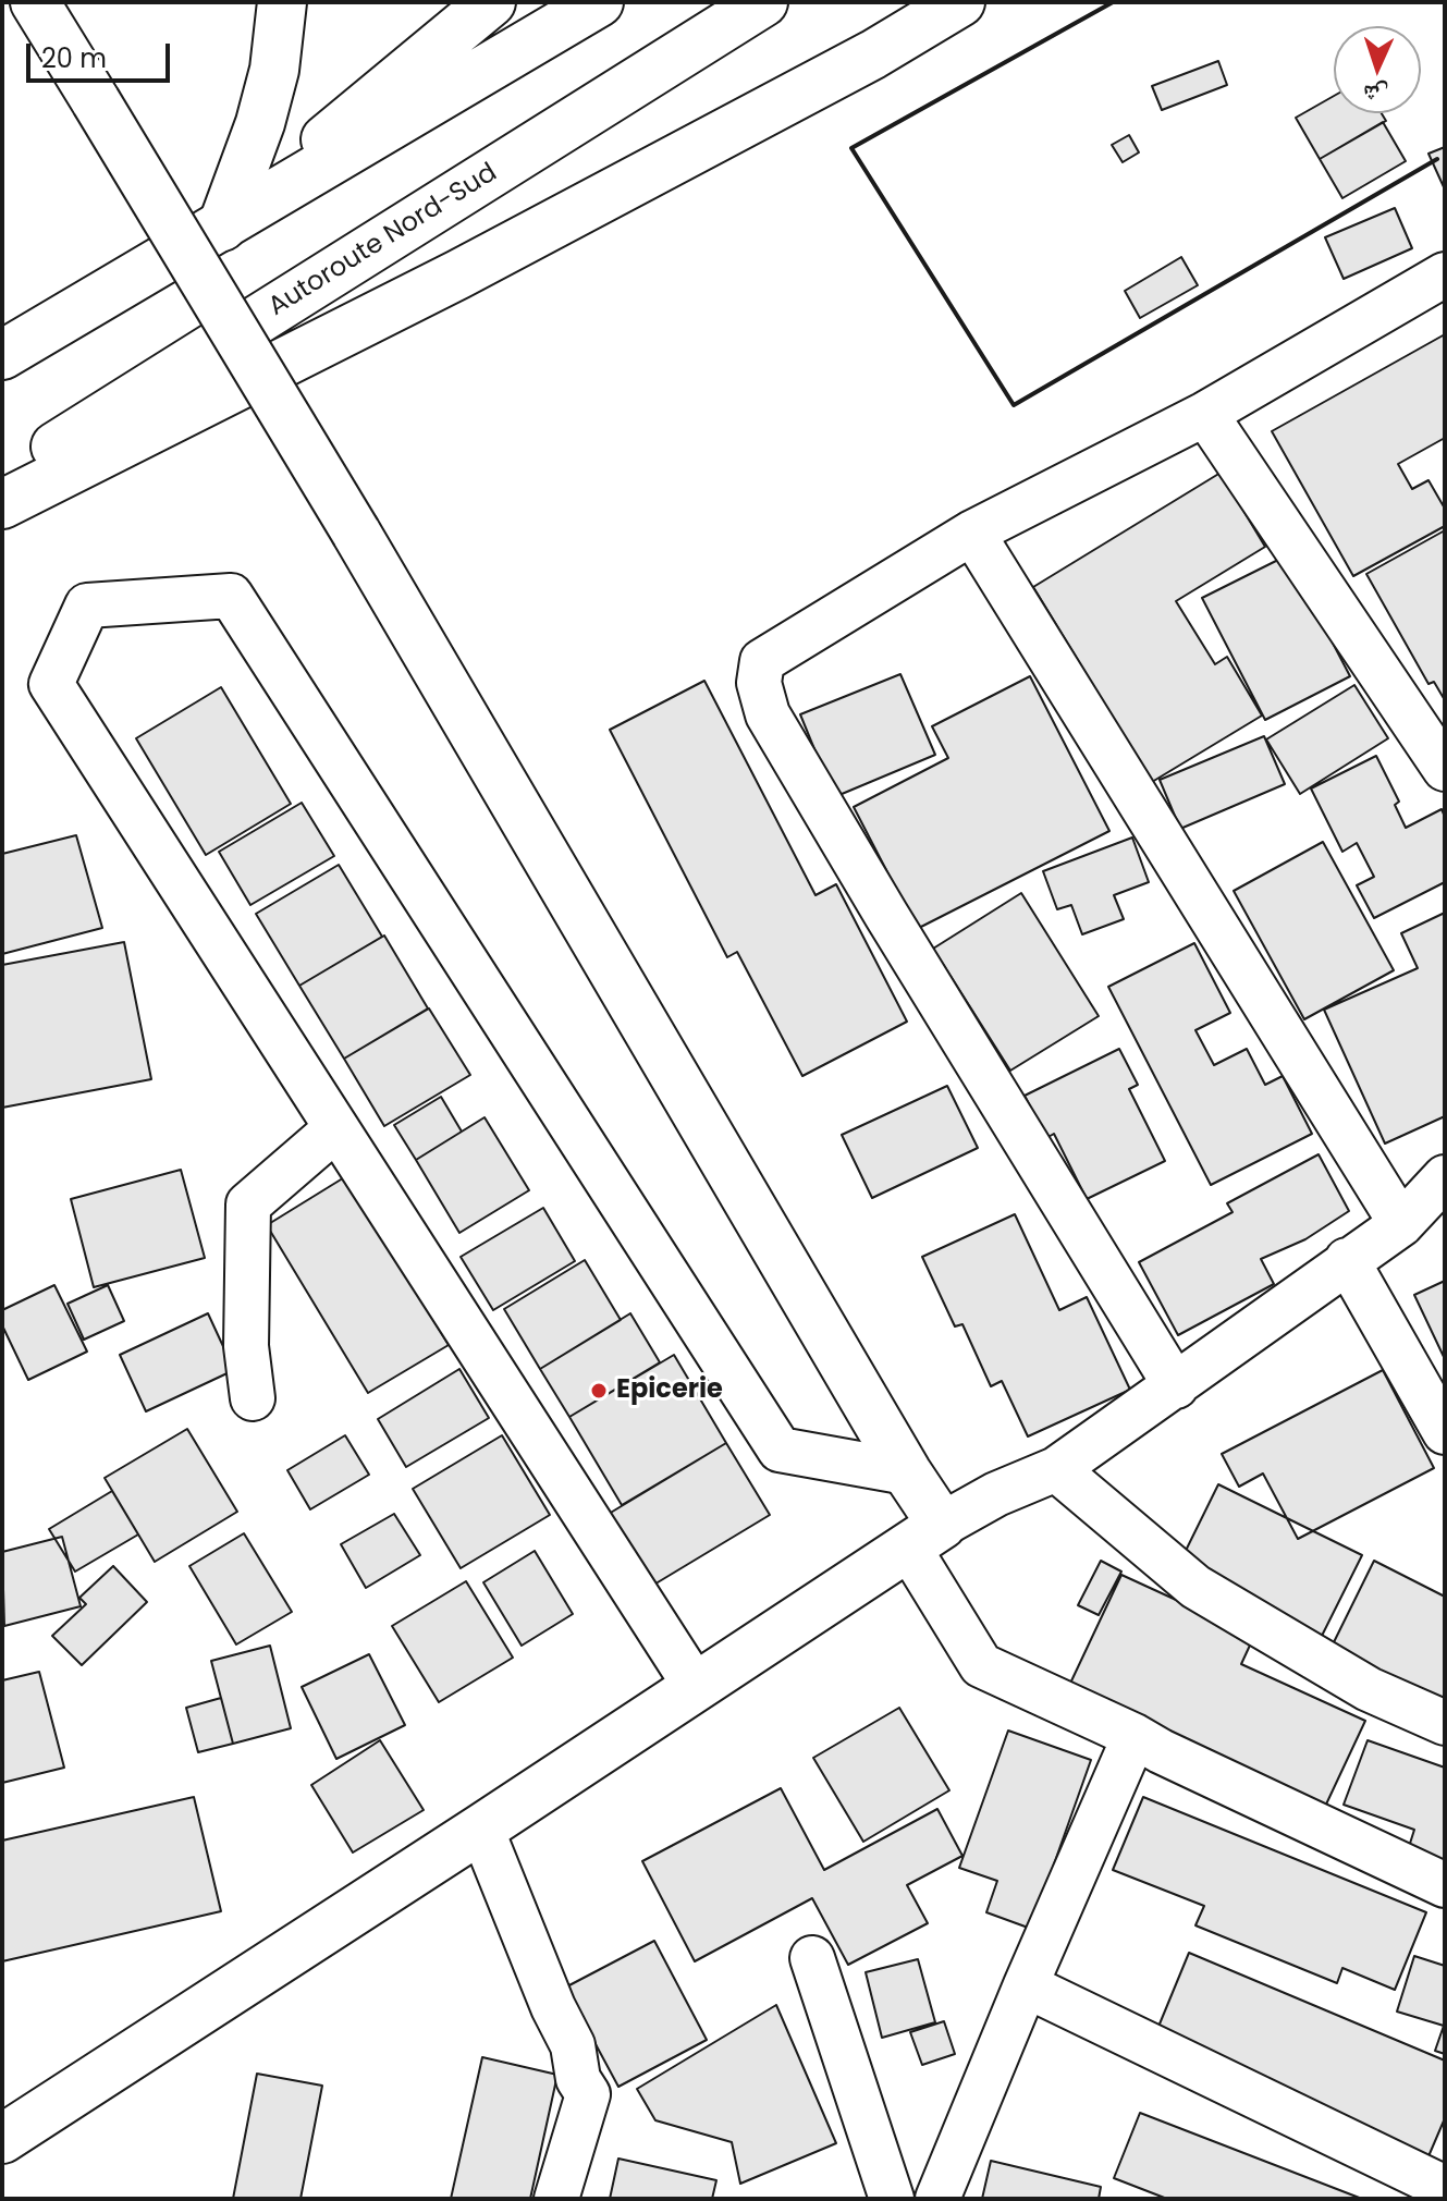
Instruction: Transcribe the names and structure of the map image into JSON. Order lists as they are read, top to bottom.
{
  "streets": {
    "main road": ["Autoroute Nord-Sud"]
  },
  "places": ["Epicerie"],
  "scale_bar": "20 m",
  "north": "bottom"
}
